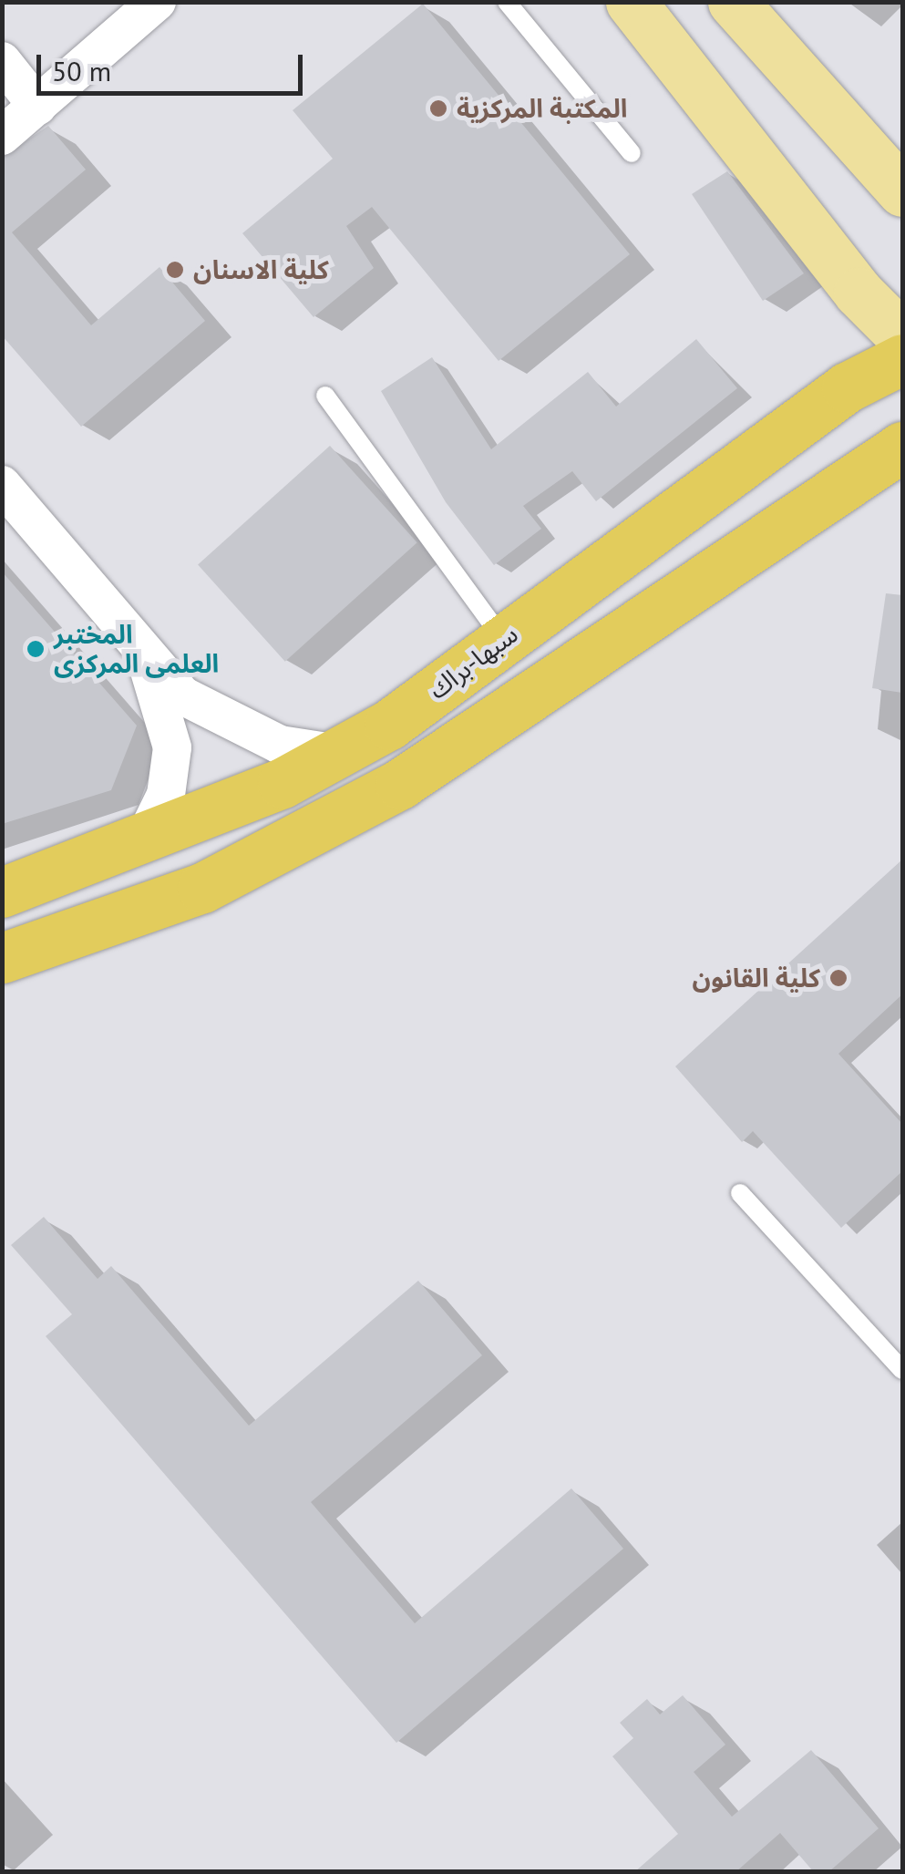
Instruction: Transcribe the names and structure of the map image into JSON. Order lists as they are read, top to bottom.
{
  "streets": {
    "highway": ["سبها-براك"]
  },
  "places": [
    "المكتبة المركزية",
    "كلية الاسنان",
    "المختبر العلمى المركزى",
    "كلية القانون"
  ],
  "scale_bar": "50 m"
}
